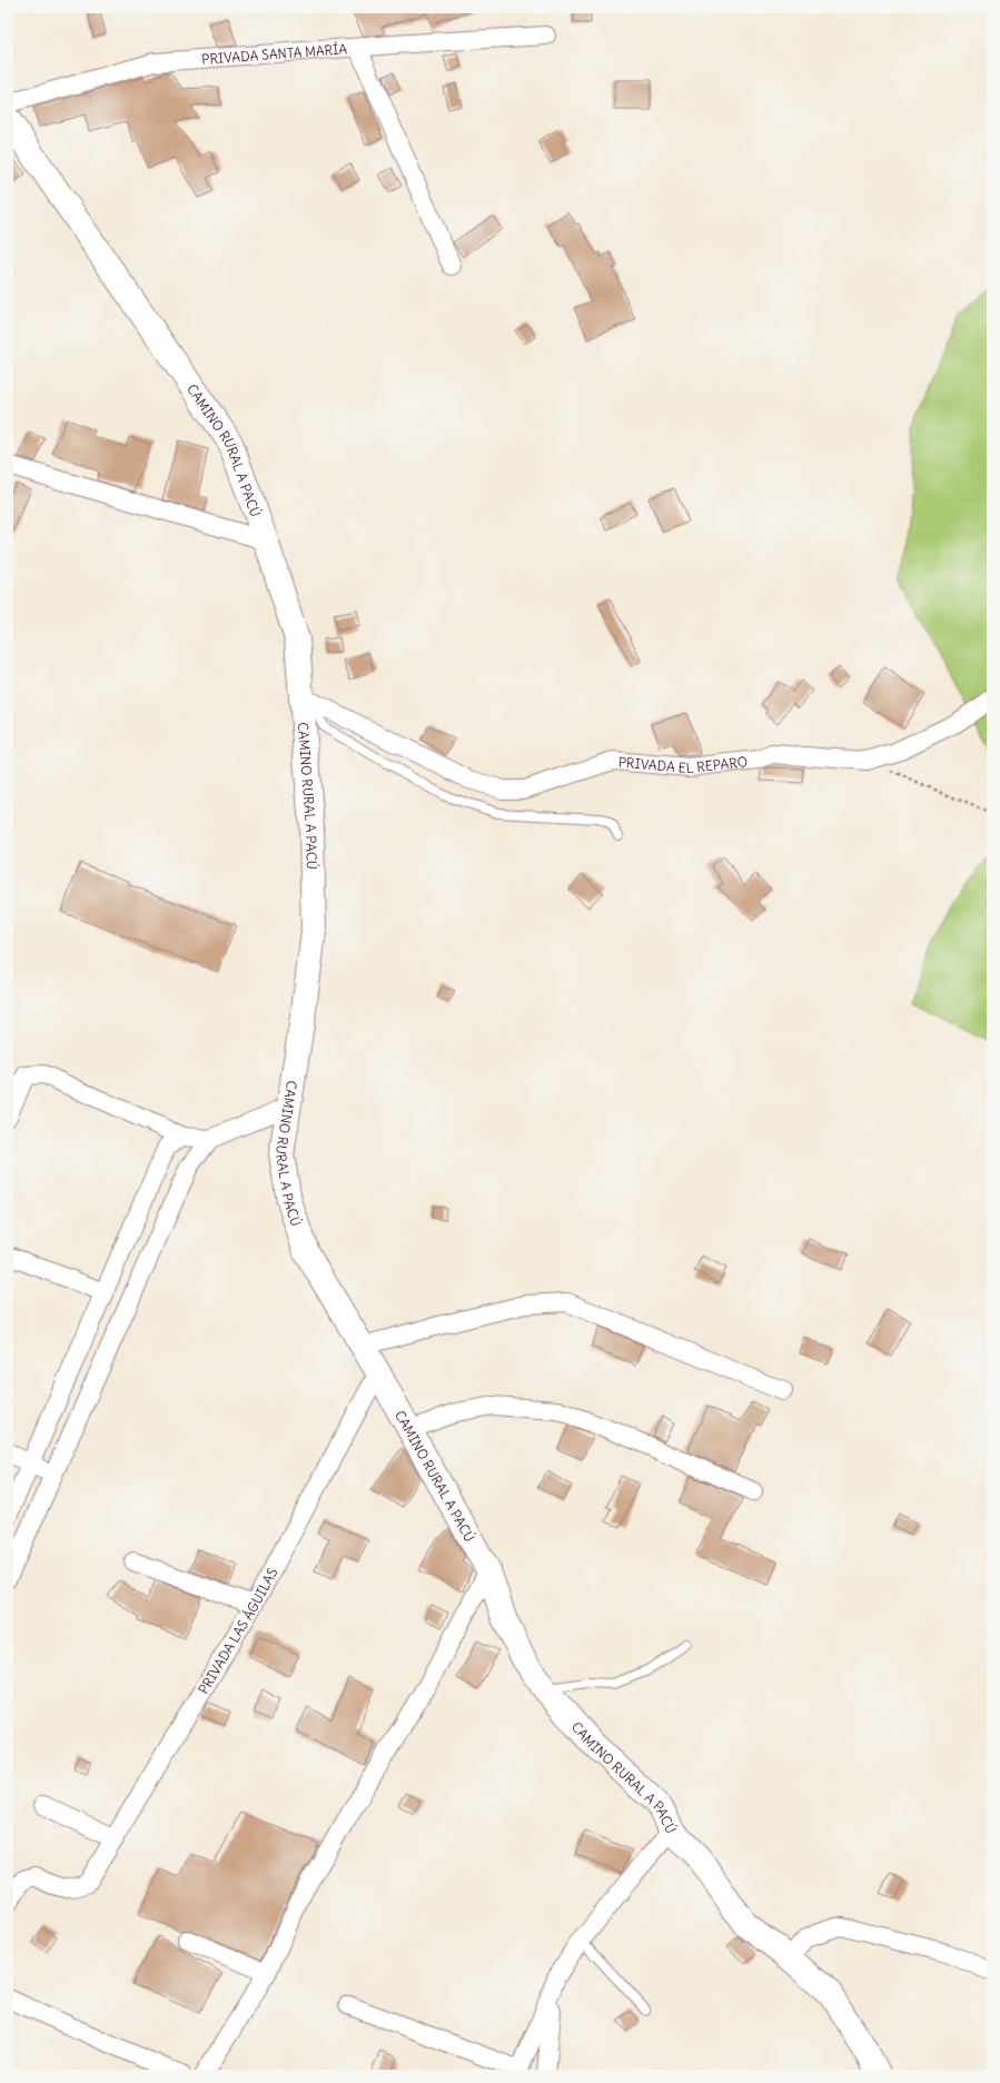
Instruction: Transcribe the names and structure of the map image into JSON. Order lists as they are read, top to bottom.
{
  "streets": {
    "street": [
      "PRIVADA SANTA MARÍA",
      "CAMINO RURAL A PACÚ",
      "PRIVADA EL REPARO",
      "PRIVADA LAS ÁGUILAS"
    ]
  },
  "crossings": [
    ["CAMINO RURAL A PACÚ", "PRIVADA EL REPARO"],
    ["CAMINO RURAL A PACÚ", "PRIVADA LAS ÁGUILAS"]
  ]
}
